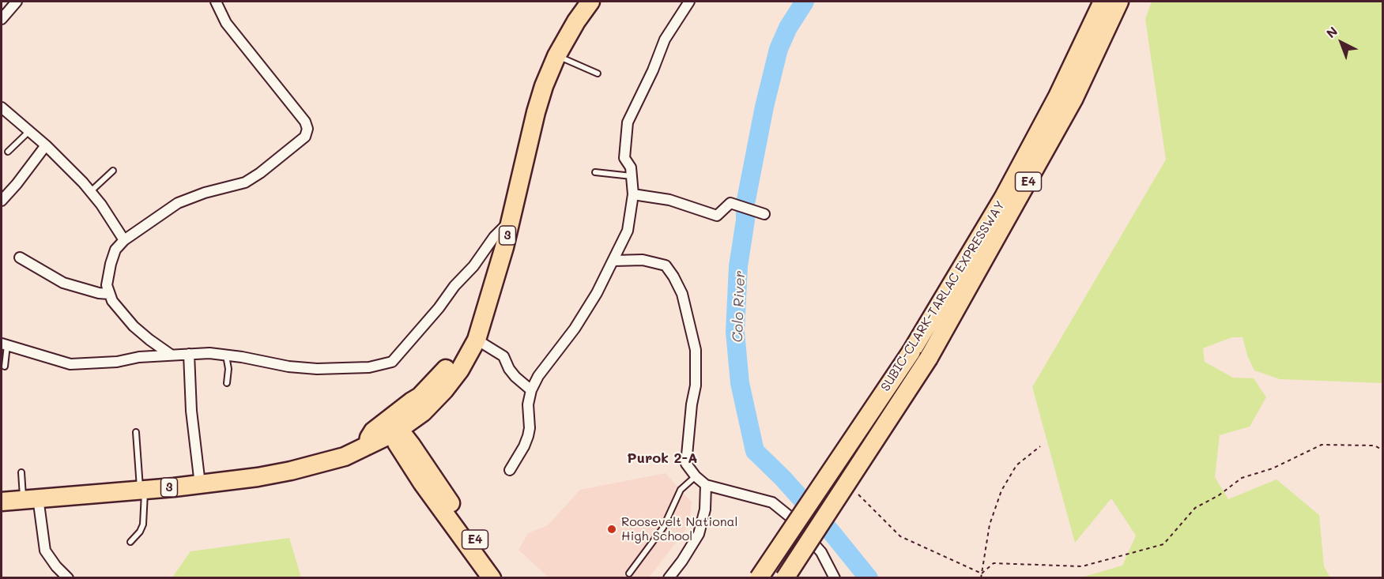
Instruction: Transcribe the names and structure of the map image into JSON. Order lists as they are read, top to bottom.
{
  "streets": {
    "highway": ["E4", "3", "SUBIC-CLARK-TARLAC EXPRESSWAY"]
  },
  "crossings": [
    ["E4", "3"]
  ],
  "districts": ["Purok 2-A"],
  "water": ["Colo River"],
  "places": ["Roosevelt National High School"],
  "north": "top left"
}
